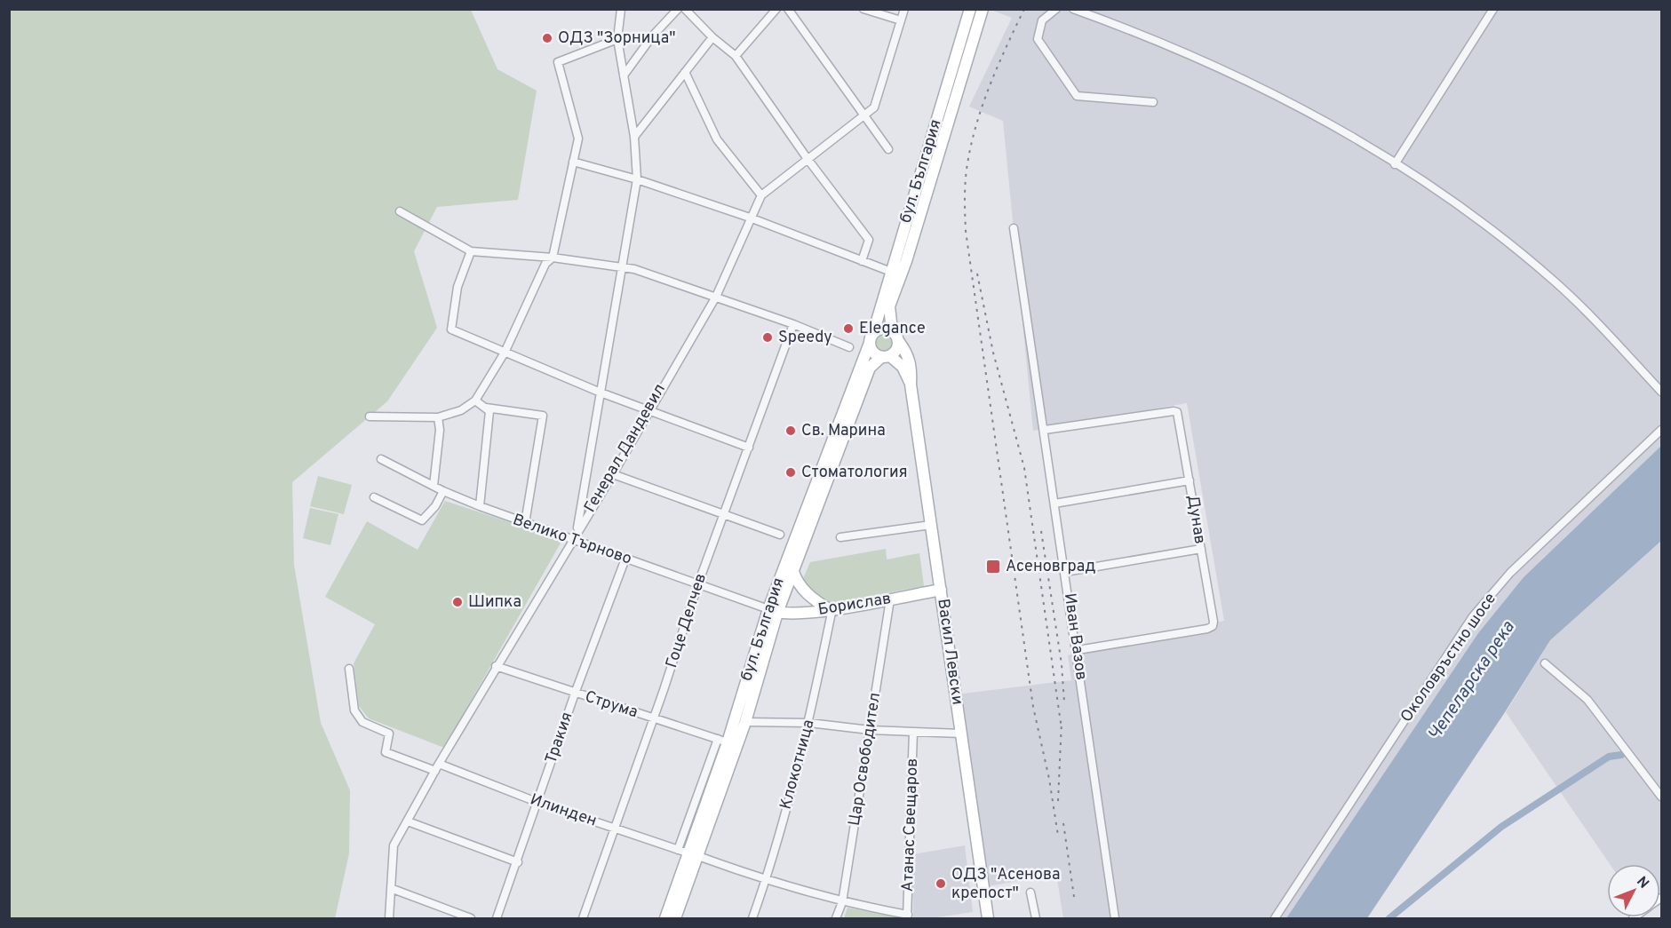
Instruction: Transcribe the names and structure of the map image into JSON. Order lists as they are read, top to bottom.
{
  "streets": {
    "main road": ["бул. България", "Борислав", "Васил Левски"],
    "street": [
      "Генерал Дандевил",
      "Дунав",
      "Велико Търново",
      "Гоце Делчев",
      "Иван Вазов",
      "Околовръстно шосе",
      "Струма",
      "Тракия",
      "Цар Освободител",
      "Клокотница",
      "Илинден",
      "Атанас Свещаров"
    ]
  },
  "crossings": [
    ["бул. България", "Велико Търново"],
    ["бул. България", "Борислав"],
    ["бул. България", "Васил Левски"],
    ["бул. България", "Струма"],
    ["бул. България", "Илинден"],
    ["Генерал Дандевил", "Велико Търново"],
    ["Генерал Дандевил", "Струма"],
    ["Генерал Дандевил", "Илинден"],
    ["Дунав", "Иван Вазов"],
    ["Велико Търново", "Борислав"],
    ["Велико Търново", "Гоце Делчев"],
    ["Велико Търново", "Тракия"],
    ["Борислав", "Васил Левски"],
    ["Борислав", "Цар Освободител"],
    ["Борислав", "Клокотница"],
    ["Гоце Делчев", "Струма"],
    ["Гоце Делчев", "Илинден"],
    ["Струма", "Тракия"],
    ["Тракия", "Илинден"],
    ["Цар Освободител", "Илинден"],
    ["Клокотница", "Илинден"],
    ["Илинден", "Атанас Свещаров"]
  ],
  "water": ["Чепеларска река"],
  "places": {
    "other": [
      "ОДЗ \"Зорница\"",
      "Elegance",
      "Speedy",
      "Св. Марина",
      "Стоматология",
      "Шипка",
      "ОДЗ \"Асенова крепост\""
    ],
    "transit": ["Асеновград"]
  },
  "north": "top right"
}
